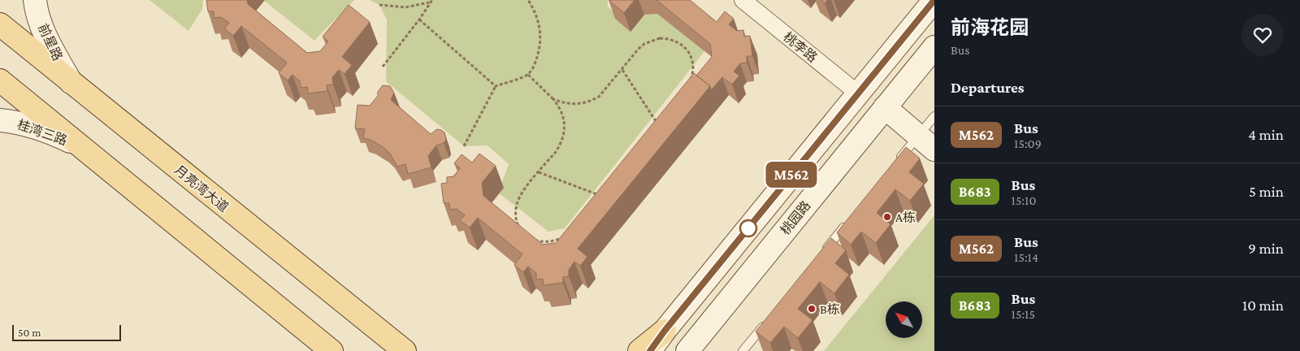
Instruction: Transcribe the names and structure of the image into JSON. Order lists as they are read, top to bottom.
{
  "streets": {
    "main road": [
      "前星路",
      "桂湾三路",
      "月亮湾大道",
      "桃园路"
    ],
    "street": ["桃李路"]
  },
  "crossings": [
    ["前星路", "月亮湾大道"]
  ],
  "places": ["A栋", "B栋"],
  "lines": ["bus line M562"],
  "scale_bar": "50 m",
  "north": "top left",
  "page": {
    "on_map": "M562",
    "heading": [
      ["前海花园", "Bus"],
      "Departures"
    ],
    "list": [
      {
        "mark": "M562",
        "name": "Bus",
        "note": "15:09",
        "value": "4 min"
      },
      {
        "mark": "B683",
        "name": "Bus",
        "note": "15:10",
        "value": "5 min"
      },
      {
        "mark": "M562",
        "name": "Bus",
        "note": "15:14",
        "value": "9 min"
      },
      {
        "mark": "B683",
        "name": "Bus",
        "note": "15:15",
        "value": "10 min"
      }
    ],
    "scale": "50 m"
  }
}
